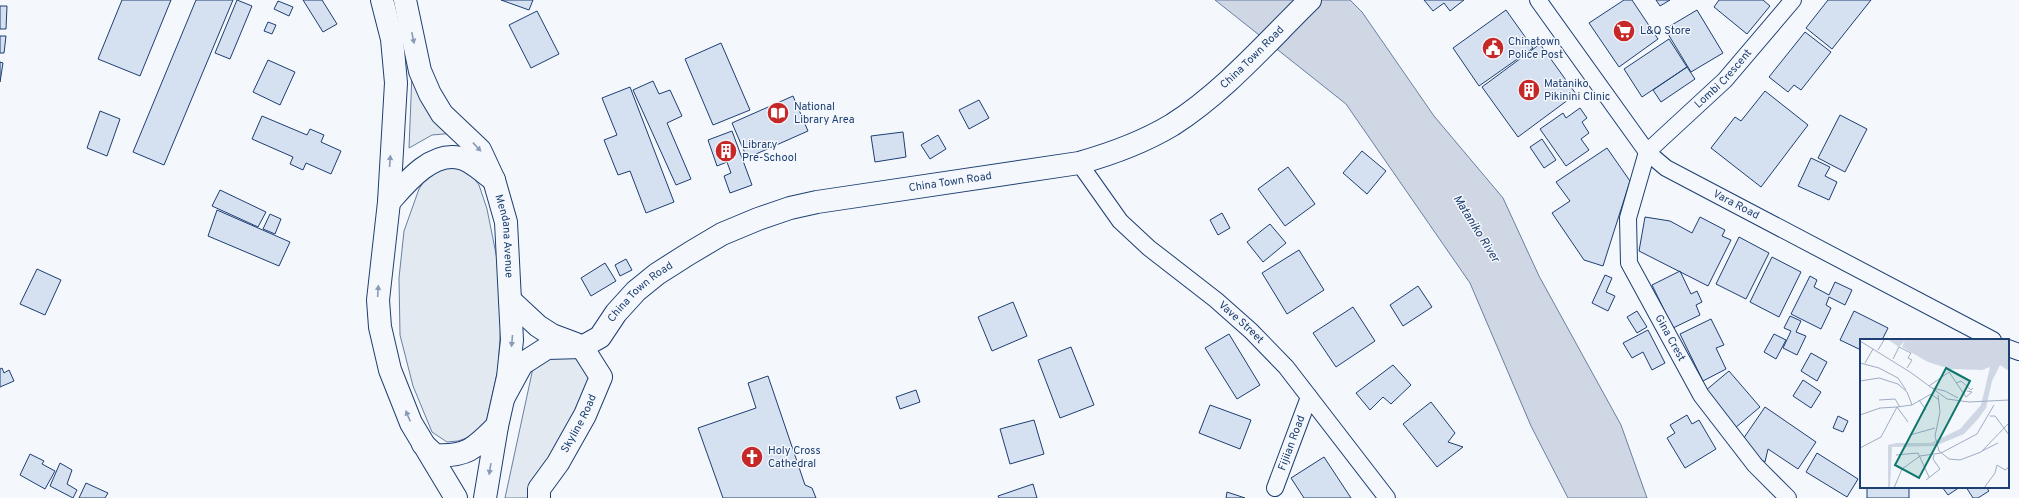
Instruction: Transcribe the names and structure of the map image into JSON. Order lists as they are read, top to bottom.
{
  "streets": {
    "main road": ["China Town Road", "Mendana Avenue", "Skyline Road"],
    "street": [
      "Lombi Crescent",
      "Vara Road",
      "Vave Street",
      "Gina Crest",
      "Fijiian Road"
    ]
  },
  "crossings": [
    ["China Town Road", "Vave Street"],
    ["China Town Road", "Skyline Road"],
    ["Lombi Crescent", "Vara Road"],
    ["Lombi Crescent", "Gina Crest"],
    ["Vara Road", "Gina Crest"],
    ["Vave Street", "Fijiian Road"]
  ],
  "water": ["Mataniko River"],
  "places": {
    "supermarket": ["L&Q Store"],
    "public building": ["Chinatown Police Post"],
    "building": ["Mataniko Pikinini Clinic", "Library Pre-School"],
    "library": ["National Library Area"],
    "church": ["Holy Cross Cathedral"]
  }
}
